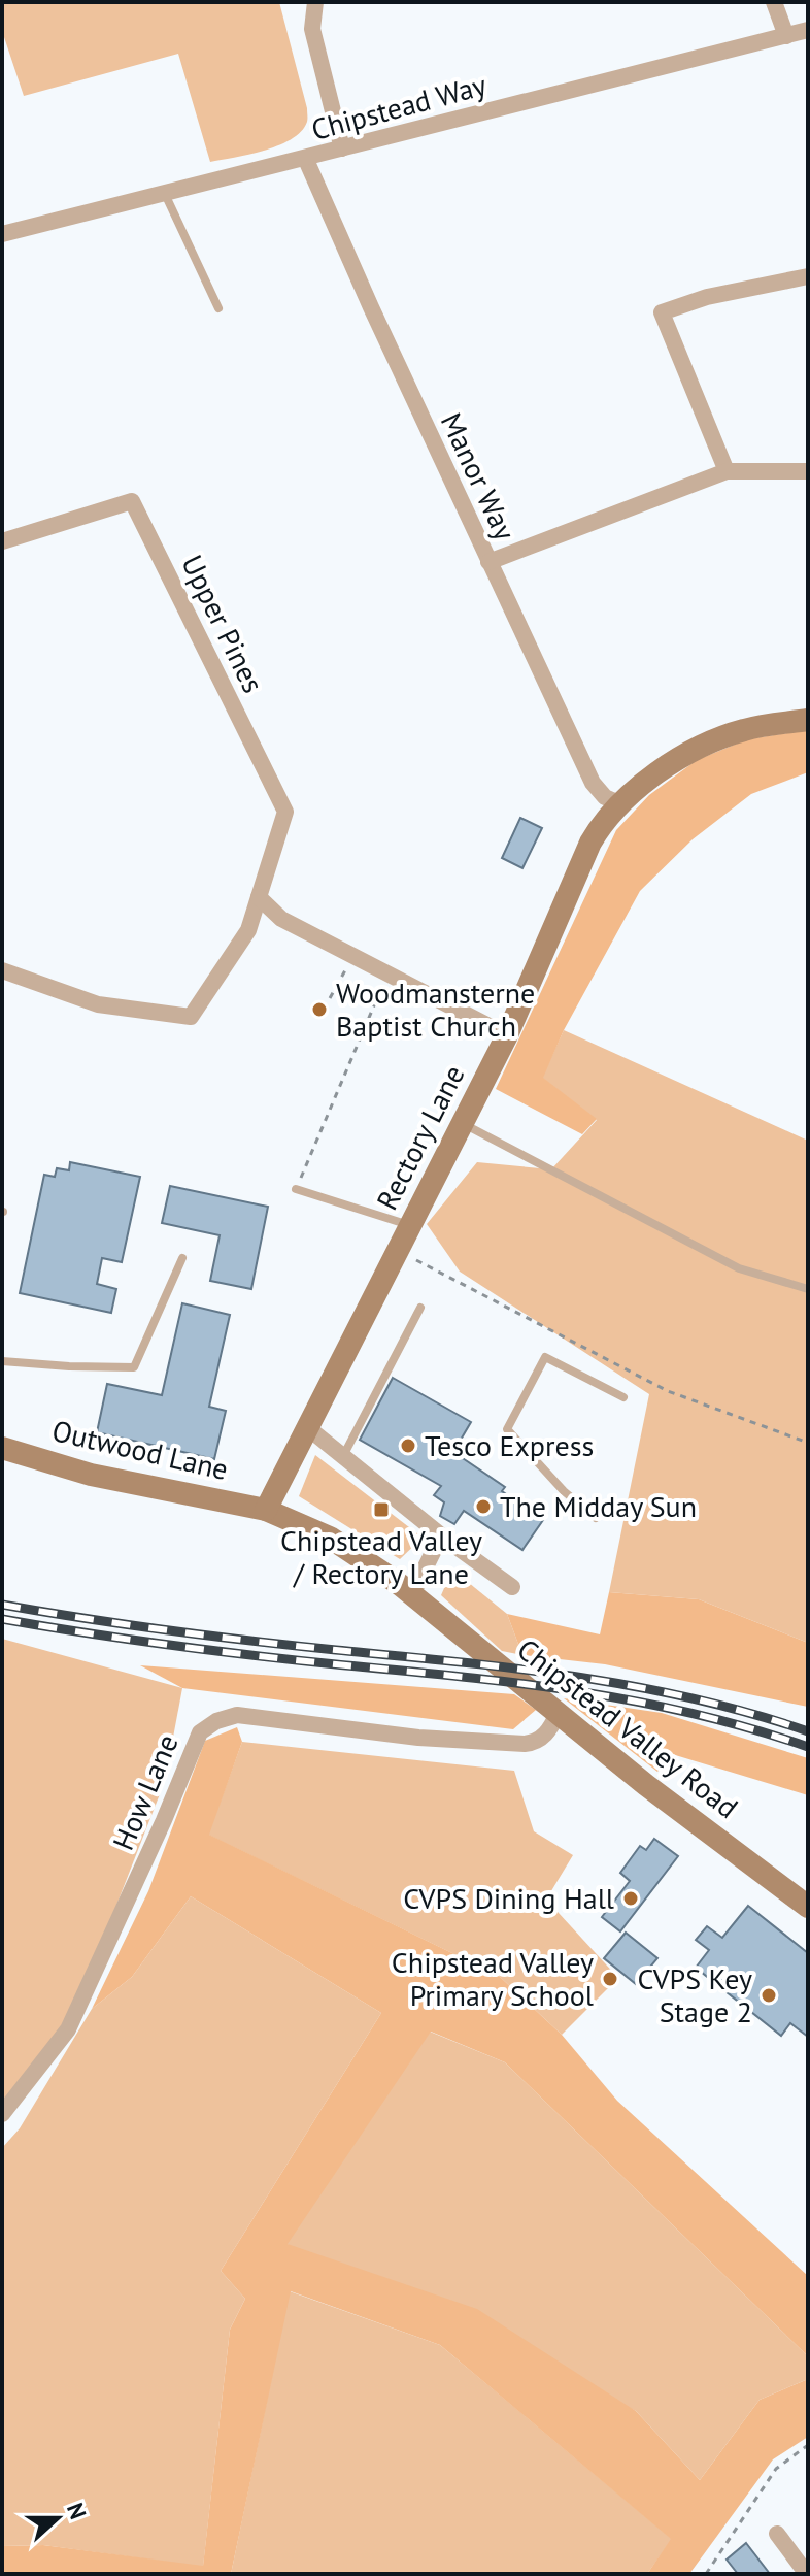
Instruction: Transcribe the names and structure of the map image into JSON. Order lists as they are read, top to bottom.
{
  "streets": {
    "main road": ["Rectory Lane", "Outwood Lane", "Chipstead Valley Road"],
    "street": [
      "Chipstead Way",
      "Manor Way",
      "Upper Pines",
      "How Lane"
    ]
  },
  "crossings": [
    ["Chipstead Way", "Manor Way"],
    ["Manor Way", "Rectory Lane"],
    ["Rectory Lane", "Outwood Lane"],
    ["Rectory Lane", "Chipstead Valley Road"],
    ["Outwood Lane", "Chipstead Valley Road"],
    ["Chipstead Valley Road", "How Lane"]
  ],
  "places": {
    "other": [
      "Woodmansterne Baptist Church",
      "Tesco Express",
      "The Midday Sun",
      "CVPS Dining Hall",
      "Chipstead Valley Primary School",
      "CVPS Key Stage 2"
    ],
    "transit": ["Chipstead Valley / Rectory Lane"]
  },
  "north": "right"
}
